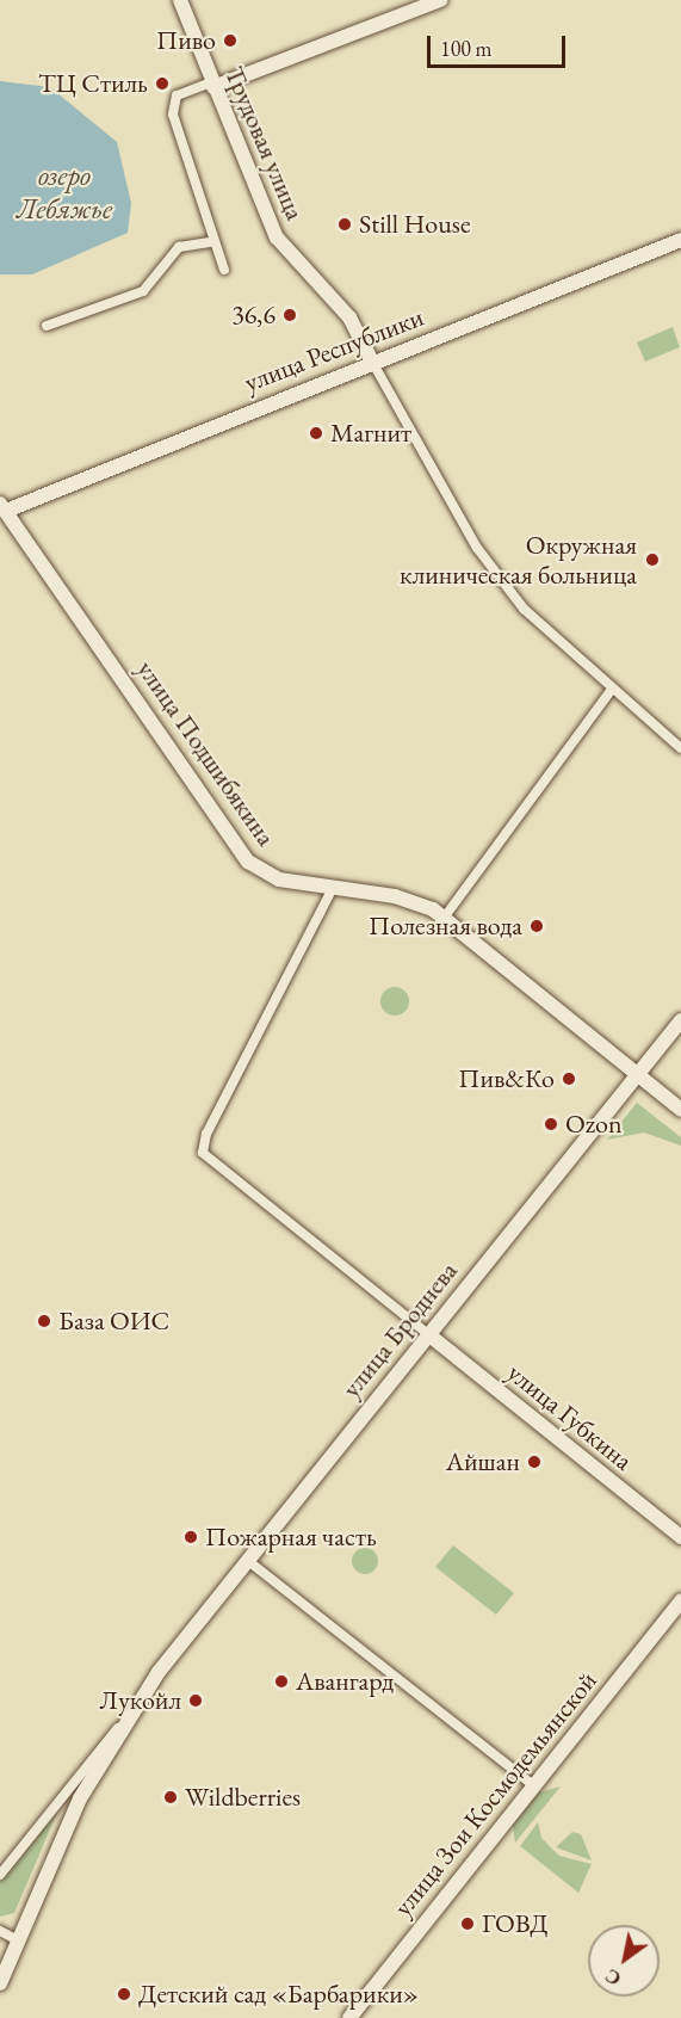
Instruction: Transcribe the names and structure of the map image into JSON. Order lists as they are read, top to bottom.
{
  "streets": {
    "main road": [
      "Трудовая улица",
      "улица Республики",
      "улица Подшибякина",
      "улица Броднева",
      "улица Губкина",
      "улица Зои Космодемьянской"
    ]
  },
  "crossings": [
    ["Трудовая улица", "улица Республики"],
    ["улица Республики", "улица Подшибякина"],
    ["улица Подшибякина", "улица Броднева"],
    ["улица Броднева", "улица Губкина"]
  ],
  "water": ["озеро Лебяжье"],
  "places": [
    "Пиво",
    "ТЦ Стиль",
    "Still House",
    "36,6",
    "Магнит",
    "Окружная клиническая больница",
    "Полезная вода",
    "Пив&Ко",
    "Ozon",
    "База ОИС",
    "Айшан",
    "Пожарная часть",
    "Авангард",
    "Лукойл",
    "Wildberries",
    "ГОВД",
    "Детский сад «Барбарики»"
  ],
  "scale_bar": "100 m",
  "north": "bottom left"
}
